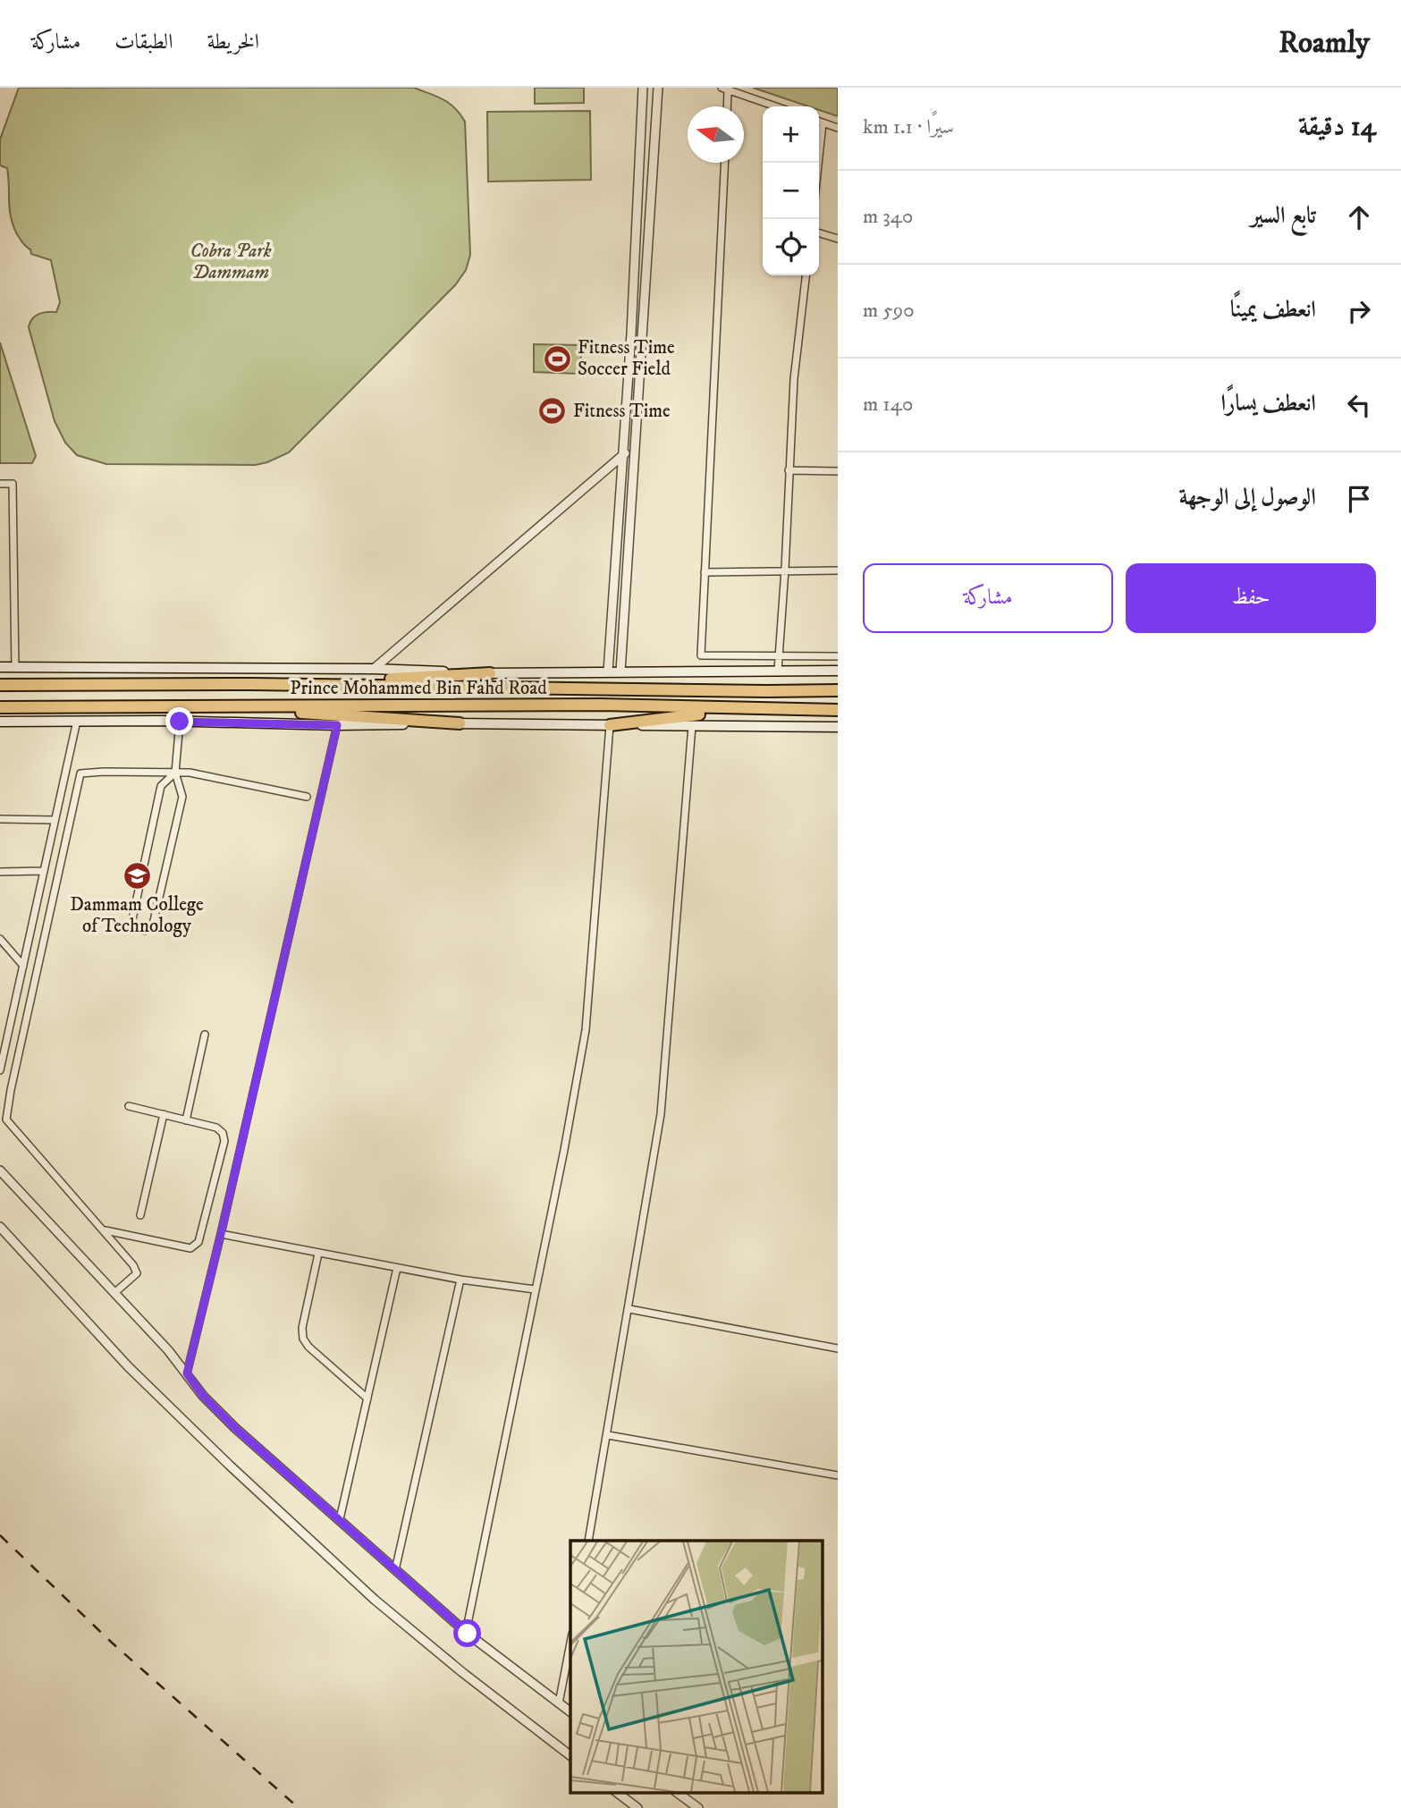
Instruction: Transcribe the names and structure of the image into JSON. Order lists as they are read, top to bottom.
{
  "streets": {
    "highway": ["Prince Mohammed Bin Fahd Road"]
  },
  "parks": ["Cobra Park Dammam"],
  "places": {
    "sports": ["Fitness Time Soccer Field", "Fitness Time"],
    "school or university": ["Dammam College of Technology"]
  },
  "north": "left",
  "page": {
    "header": "Roamly",
    "nav": ["الخريطة", "الطبقات", "مشاركة"],
    "heading": ["14 دقيقة", "سيرًا · 1.1 km"],
    "map_buttons": ["+", "−"],
    "list": [
      ["تابع السير", "340 m"],
      ["انعطف يمينًا", "590 m"],
      ["انعطف يسارًا", "140 m"],
      "الوصول إلى الوجهة"
    ],
    "buttons": ["حفظ", "مشاركة"]
  }
}
